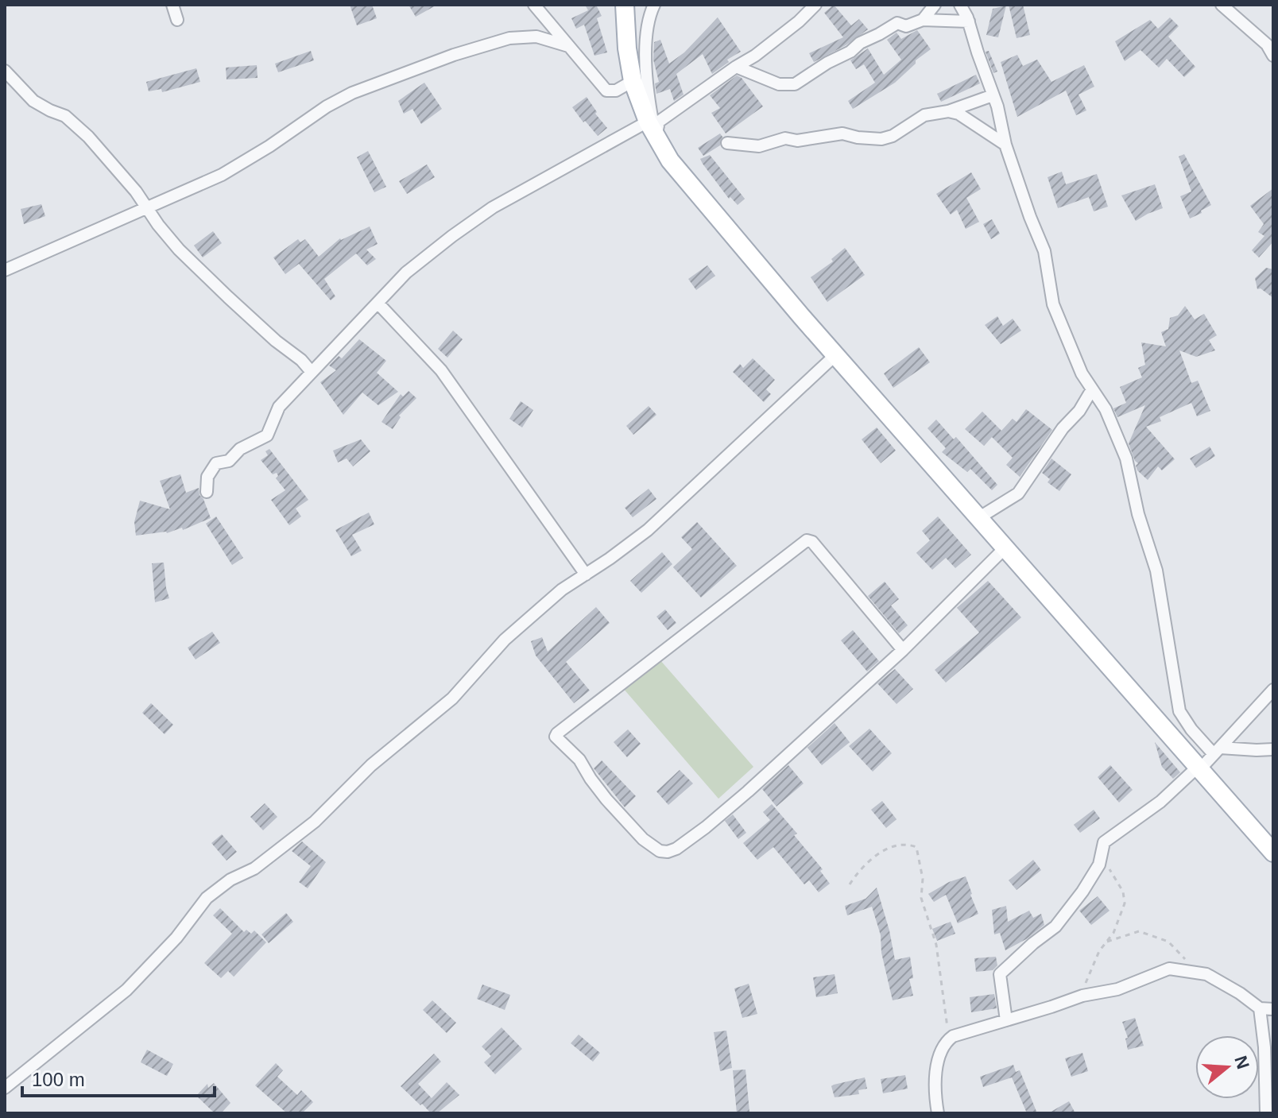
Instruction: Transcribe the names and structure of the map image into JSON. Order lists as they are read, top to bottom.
{
  "scale_bar": "100 m",
  "north": "right"
}
